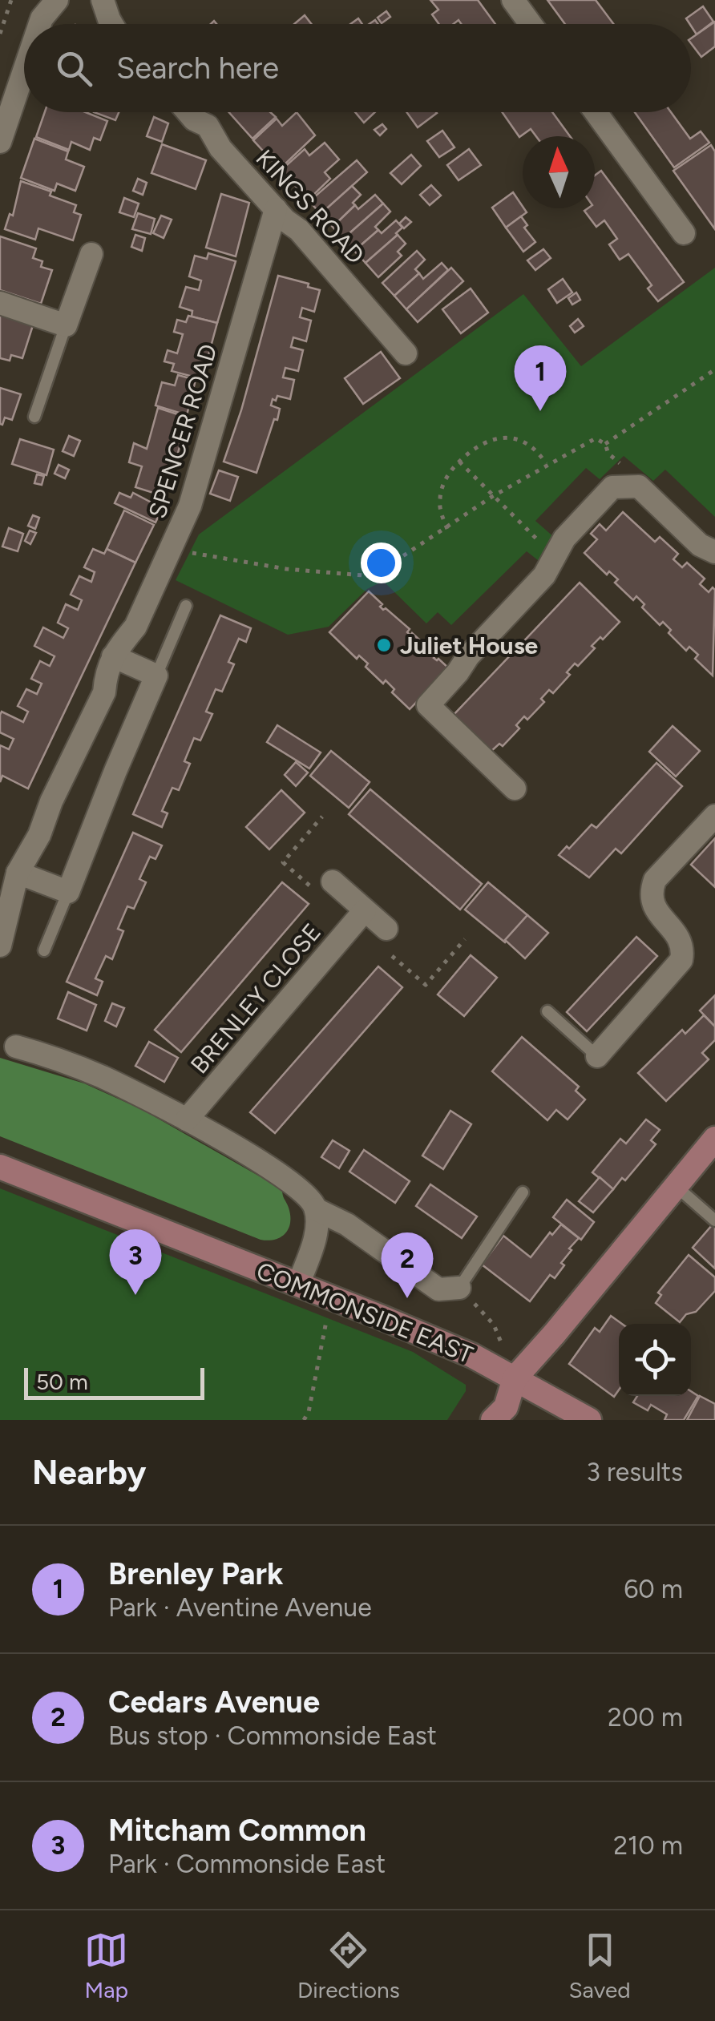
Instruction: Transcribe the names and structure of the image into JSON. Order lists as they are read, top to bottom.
{
  "streets": {
    "street": [
      "KINGS ROAD",
      "SPENCER ROAD",
      "BRENLEY CLOSE",
      "COMMONSIDE EAST"
    ]
  },
  "crossings": [
    ["KINGS ROAD", "SPENCER ROAD"]
  ],
  "places": ["Juliet House"],
  "scale_bar": "50 m",
  "north": "top",
  "page": {
    "search": "Search here",
    "pins": ["1", "3", "2"],
    "scale": "50 m",
    "heading": ["Nearby", "3 results"],
    "list": [
      {
        "mark": "1",
        "name": "Brenley Park",
        "note": "Park · Aventine Avenue",
        "value": "60 m"
      },
      {
        "mark": "2",
        "name": "Cedars Avenue",
        "note": "Bus stop · Commonside East",
        "value": "200 m"
      },
      {
        "mark": "3",
        "name": "Mitcham Common",
        "note": "Park · Commonside East",
        "value": "210 m"
      }
    ],
    "nav": ["Map", "Directions", "Saved"]
  }
}
